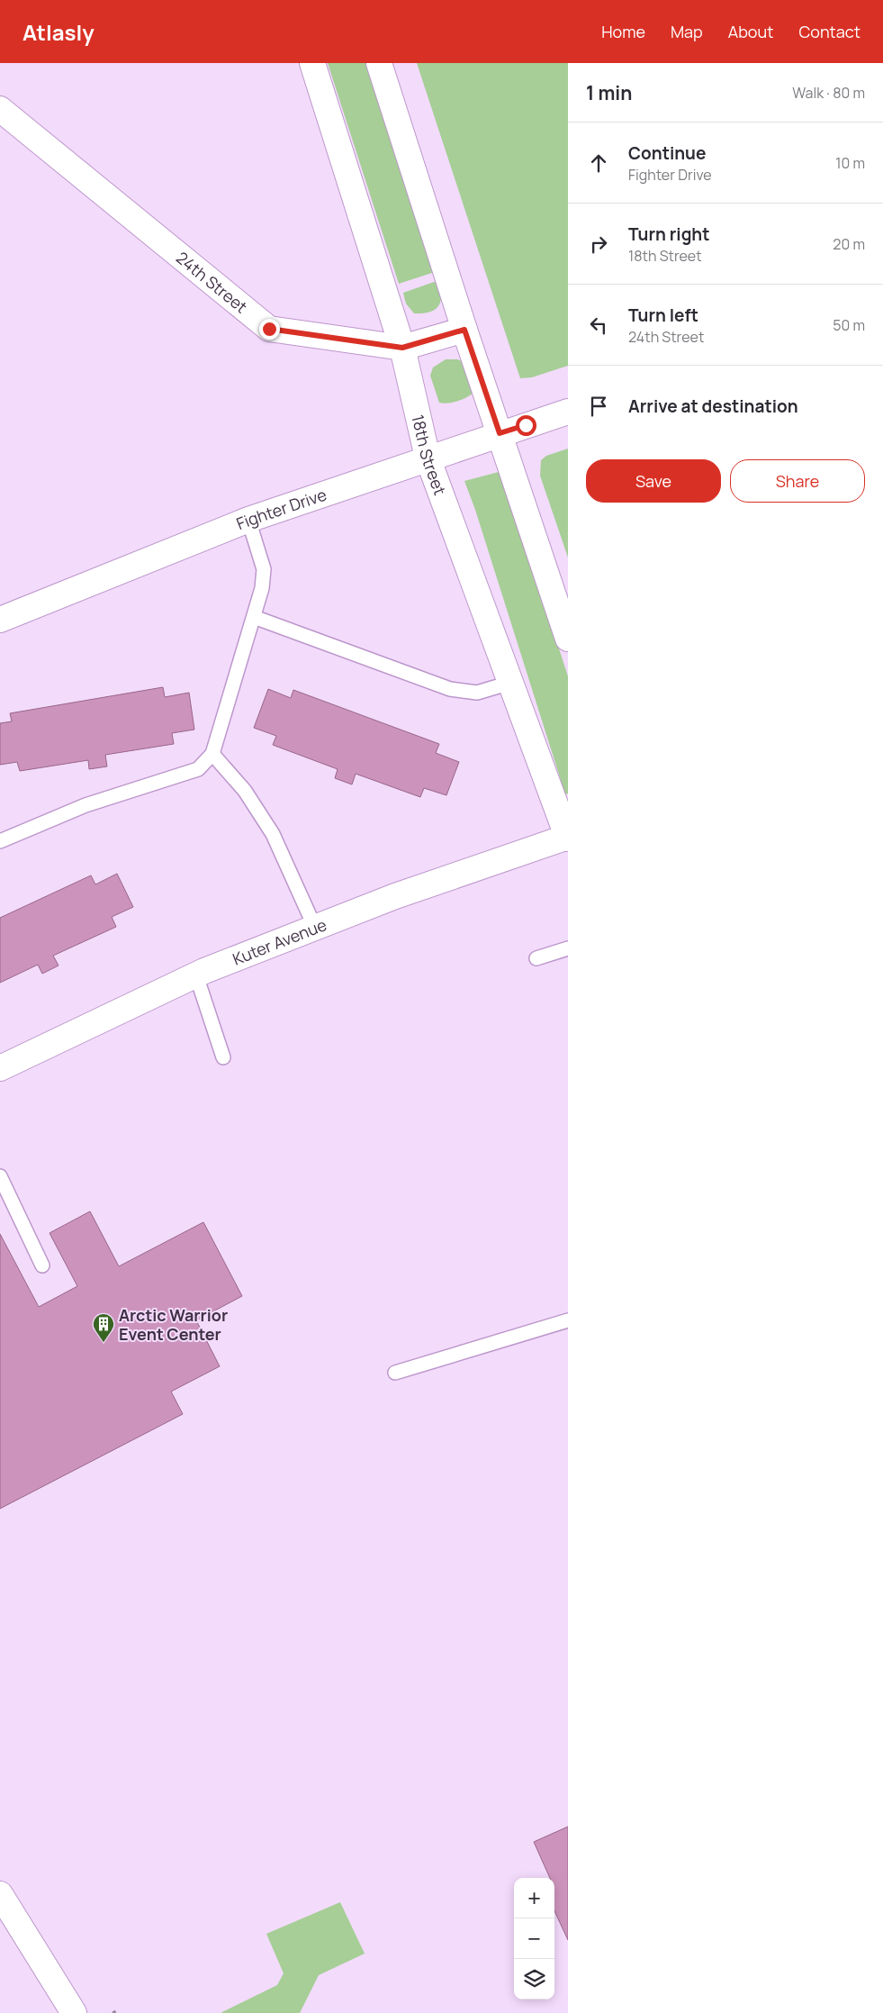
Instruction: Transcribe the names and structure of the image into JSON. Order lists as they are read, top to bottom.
{
  "streets": {
    "street": [
      "24th Street",
      "18th Street",
      "Fighter Drive",
      "Kuter Avenue"
    ]
  },
  "crossings": [
    ["24th Street", "18th Street"],
    ["18th Street", "Fighter Drive"],
    ["18th Street", "Kuter Avenue"]
  ],
  "places": {
    "building": ["Arctic Warrior Event Center"]
  },
  "page": {
    "header": "Atlasly",
    "nav": [
      "Home",
      "Map",
      "About",
      "Contact"
    ],
    "heading": ["1 min", "Walk · 80 m"],
    "list": [
      ["Continue", "Fighter Drive", "10 m"],
      ["Turn right", "18th Street", "20 m"],
      ["Turn left", "24th Street", "50 m"],
      "Arrive at destination"
    ],
    "buttons": ["Save", "Share"],
    "map_buttons": ["+", "−"]
  }
}
